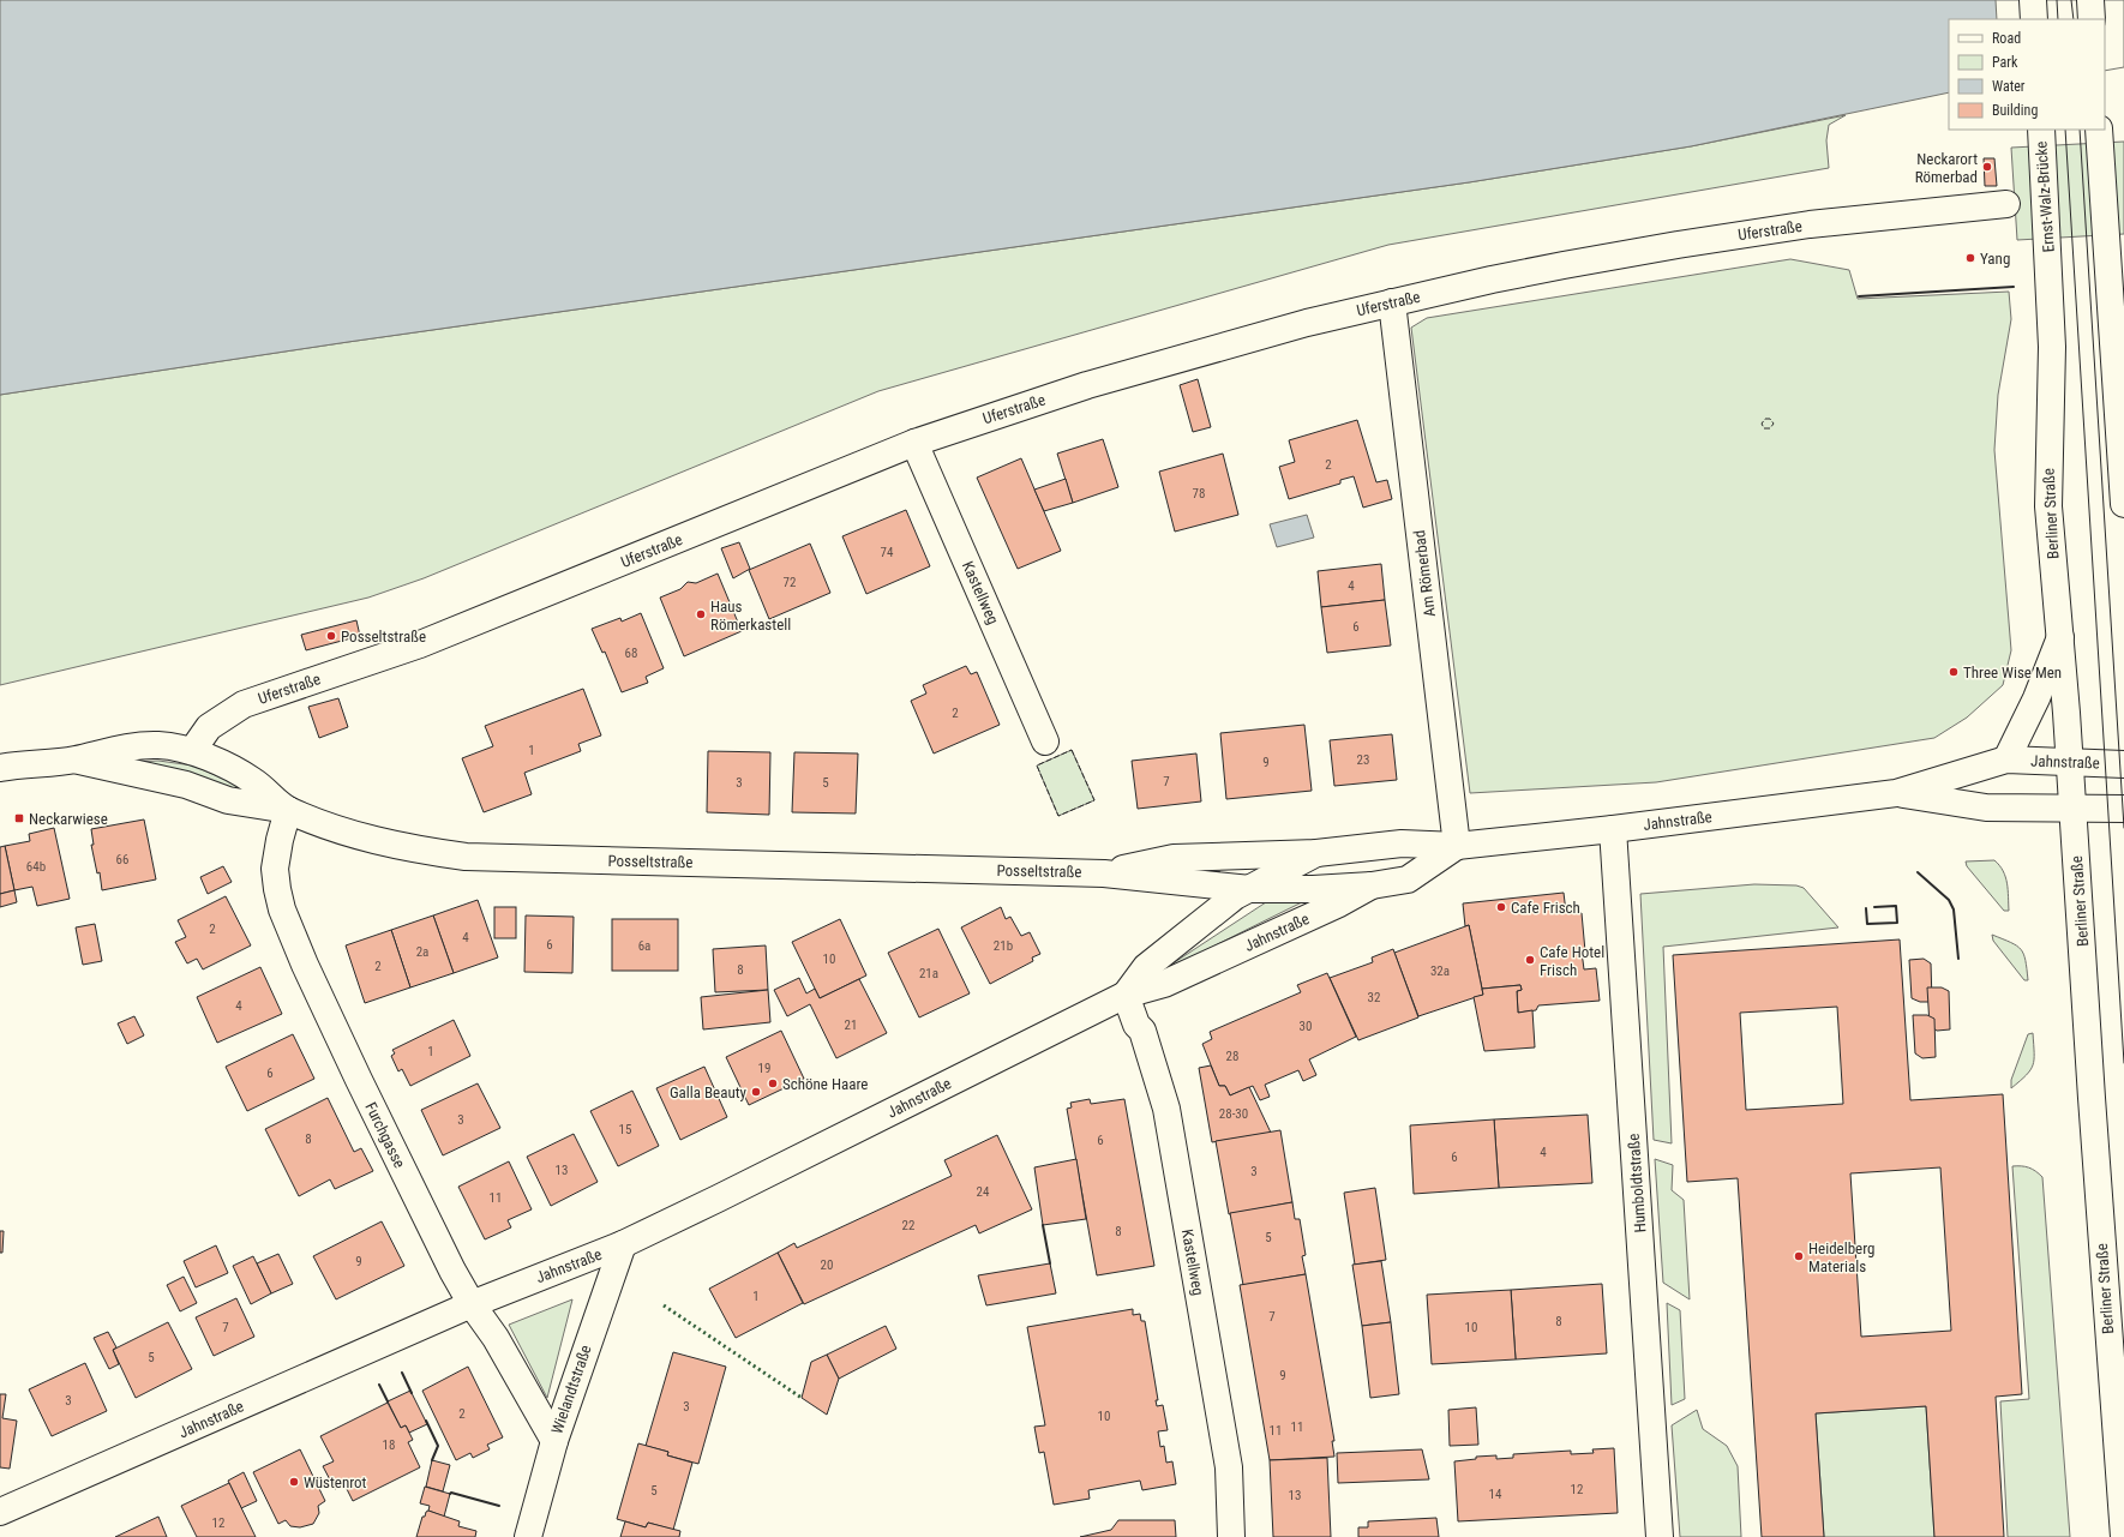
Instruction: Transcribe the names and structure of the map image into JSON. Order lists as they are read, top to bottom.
{
  "streets": {
    "street": [
      "Ernst-Walz-Brücke",
      "Uferstraße",
      "Berliner Straße",
      "Am Römerbad",
      "Kastellweg",
      "Jahnstraße",
      "Posseltstraße",
      "Furchgasse",
      "Humboldtstraße",
      "Wielandtstraße"
    ]
  },
  "crossings": [
    ["Ernst-Walz-Brücke", "Berliner Straße"],
    ["Uferstraße", "Am Römerbad"],
    ["Uferstraße", "Kastellweg"],
    ["Uferstraße", "Posseltstraße"],
    ["Berliner Straße", "Jahnstraße"],
    ["Am Römerbad", "Jahnstraße"],
    ["Kastellweg", "Jahnstraße"],
    ["Jahnstraße", "Posseltstraße"],
    ["Jahnstraße", "Furchgasse"],
    ["Jahnstraße", "Humboldtstraße"],
    ["Jahnstraße", "Wielandtstraße"],
    ["Posseltstraße", "Furchgasse"],
    ["Furchgasse", "Wielandtstraße"]
  ],
  "places": {
    "other": [
      "Neckarort Römerbad",
      "Yang",
      "Haus Römerkastell",
      "Posseltstraße",
      "Three Wise Men",
      "Cafe Frisch",
      "Cafe Hotel Frisch",
      "Schöne Haare",
      "Galla Beauty",
      "Heidelberg Materials",
      "Wüstenrot"
    ],
    "transit": ["Neckarwiese"]
  },
  "house_numbers": [
    "2",
    "78",
    "74",
    "72",
    "4",
    "6",
    "68",
    "2",
    "1",
    "23",
    "9",
    "7",
    "3",
    "5",
    "66",
    "64b",
    "2",
    "4",
    "6",
    "6a",
    "21b",
    "2a",
    "10",
    "2",
    "8",
    "32a",
    "21a",
    "32",
    "4",
    "21",
    "30",
    "1",
    "28",
    "19",
    "6",
    "28-30",
    "3",
    "15",
    "8",
    "6",
    "4",
    "6",
    "13",
    "3",
    "24",
    "11",
    "22",
    "8",
    "5",
    "9",
    "20",
    "1",
    "7",
    "8",
    "7",
    "10",
    "5",
    "9",
    "3",
    "3",
    "2",
    "10",
    "11",
    "11",
    "18",
    "12",
    "5",
    "14",
    "13",
    "12"
  ],
  "legend": [
    "Road",
    "Park",
    "Water",
    "Building"
  ]
}
